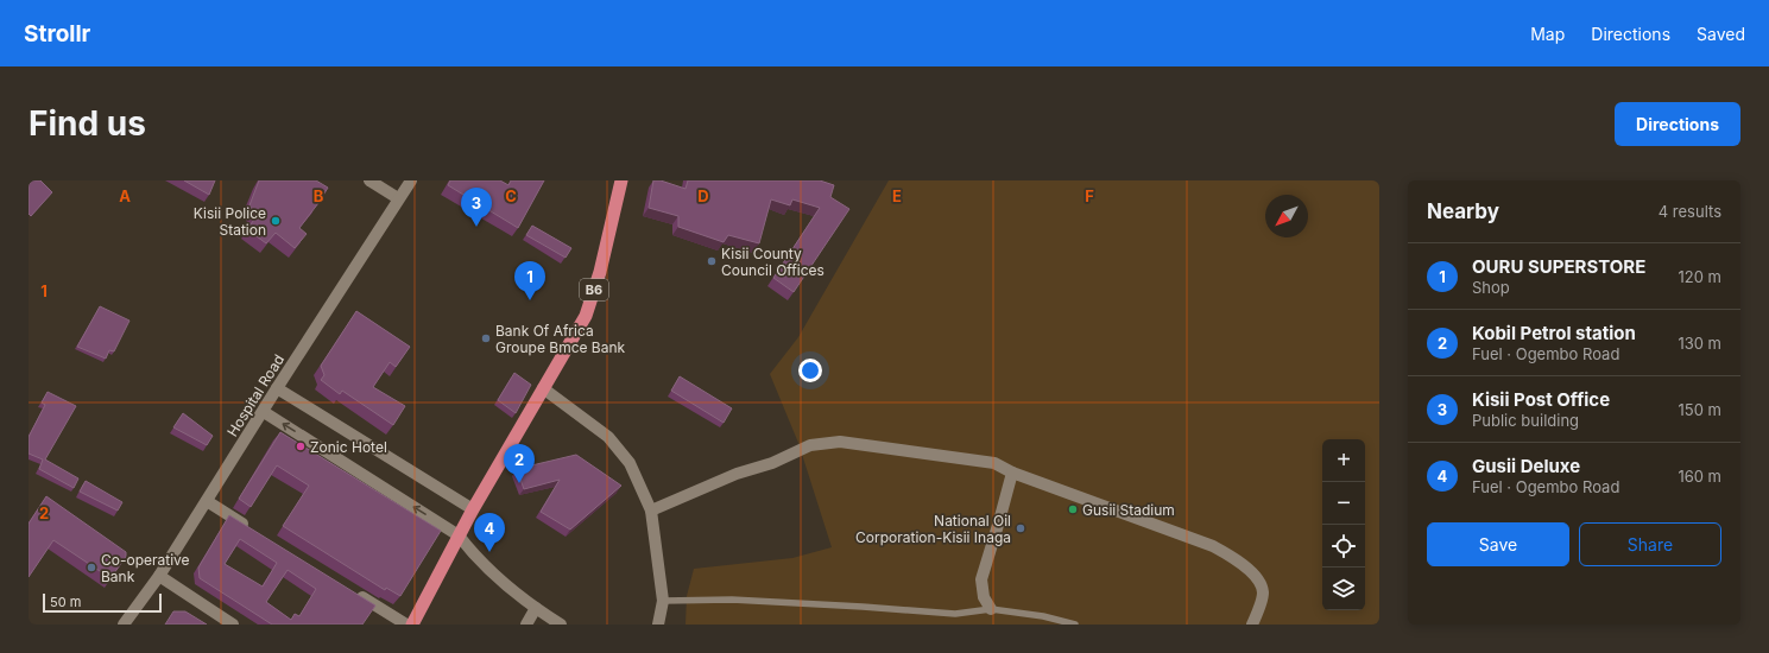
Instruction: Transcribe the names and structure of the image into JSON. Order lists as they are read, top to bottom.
{
  "streets": {
    "highway": ["B6"],
    "street": ["Hospital Road"]
  },
  "places": [
    "Kisii Police Station",
    "Kisii County Council Offices",
    "Bank Of Africa Groupe Bmce Bank",
    "Zonic Hotel",
    "Gusii Stadium",
    "National Oil Corporation-Kisii Inaga",
    "Co-operative Bank"
  ],
  "scale_bar": "50 m",
  "north": "bottom left",
  "page": {
    "header": "Strollr",
    "nav": ["Map", "Directions", "Saved"],
    "buttons": [
      "Directions",
      ["Save", "Share"]
    ],
    "title": "Find us",
    "heading": ["Nearby", "4 results"],
    "pins": [
      "3",
      "1",
      "2",
      "4"
    ],
    "list": [
      {
        "mark": "1",
        "name": "OURU SUPERSTORE",
        "note": "Shop",
        "value": "120 m"
      },
      {
        "mark": "2",
        "name": "Kobil Petrol station",
        "note": "Fuel · Ogembo Road",
        "value": "130 m"
      },
      {
        "mark": "3",
        "name": "Kisii Post Office",
        "note": "Public building",
        "value": "150 m"
      },
      {
        "mark": "4",
        "name": "Gusii Deluxe",
        "note": "Fuel · Ogembo Road",
        "value": "160 m"
      }
    ],
    "map_buttons": ["+", "−"],
    "scale": "50 m"
  },
  "grid": {
    "columns": [
      "A",
      "B",
      "C",
      "D",
      "E",
      "F"
    ],
    "rows": ["1", "2"]
  }
}
